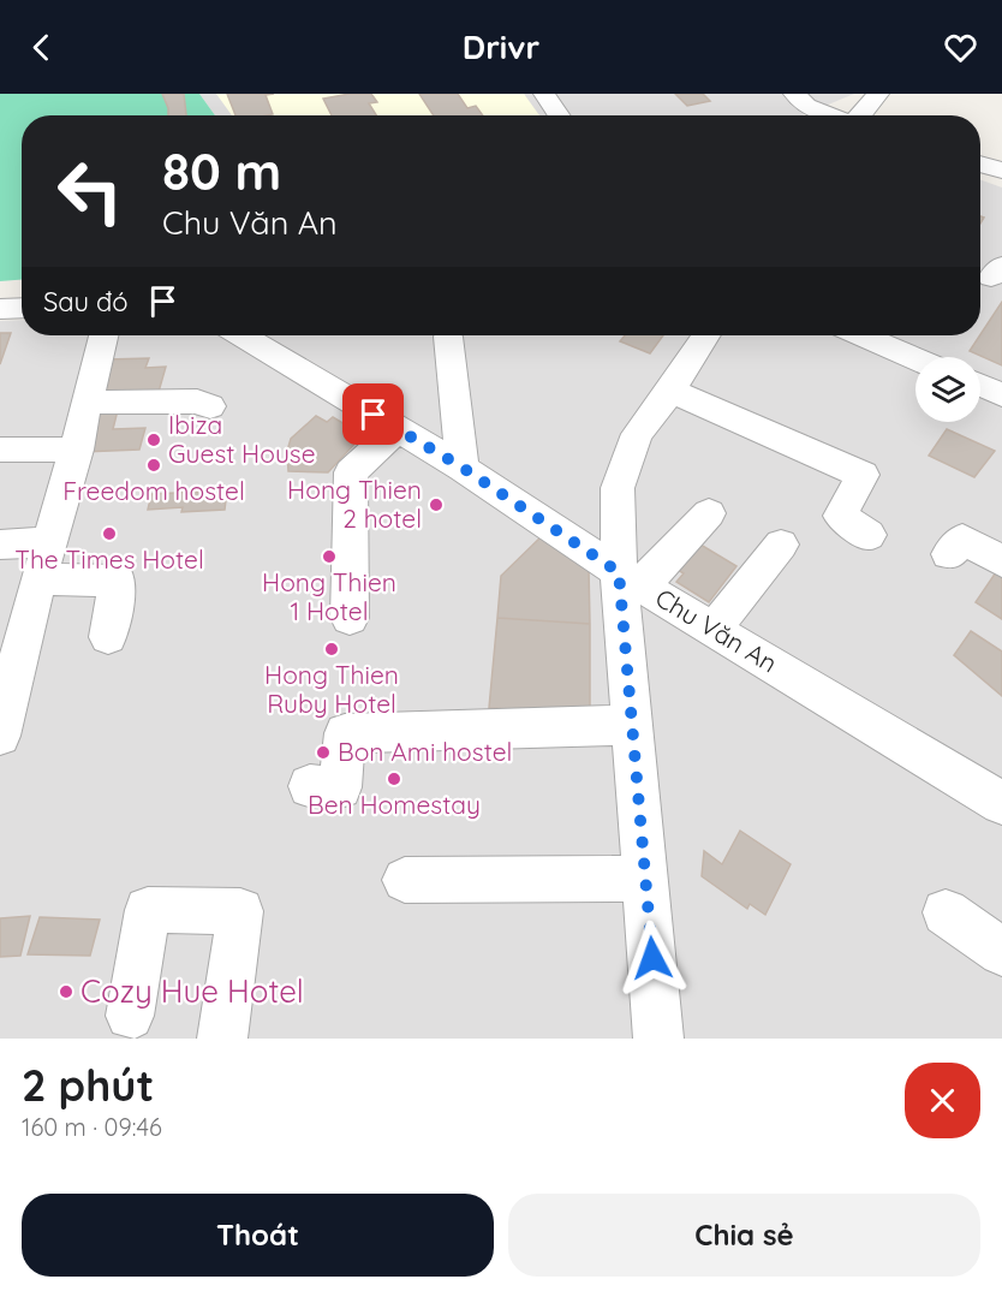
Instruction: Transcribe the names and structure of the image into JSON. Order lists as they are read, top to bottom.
{
  "streets": {
    "street": ["Chu Văn An"]
  },
  "places": [
    "Ibiza Guest House",
    "Freedom hostel",
    "Hong Thien 2 hotel",
    "The Times Hotel",
    "Hong Thien 1 Hotel",
    "Hong Thien Ruby Hotel",
    "Bon Ami hostel",
    "Ben Homestay",
    "Cozy Hue Hotel"
  ],
  "page": {
    "header": "Drivr",
    "turn": ["80 m", "Chu Văn An"],
    "then": "Sau đó",
    "heading": ["2 phút", "160 m · 09:46"],
    "buttons": ["Thoát", "Chia sẻ"]
  }
}
